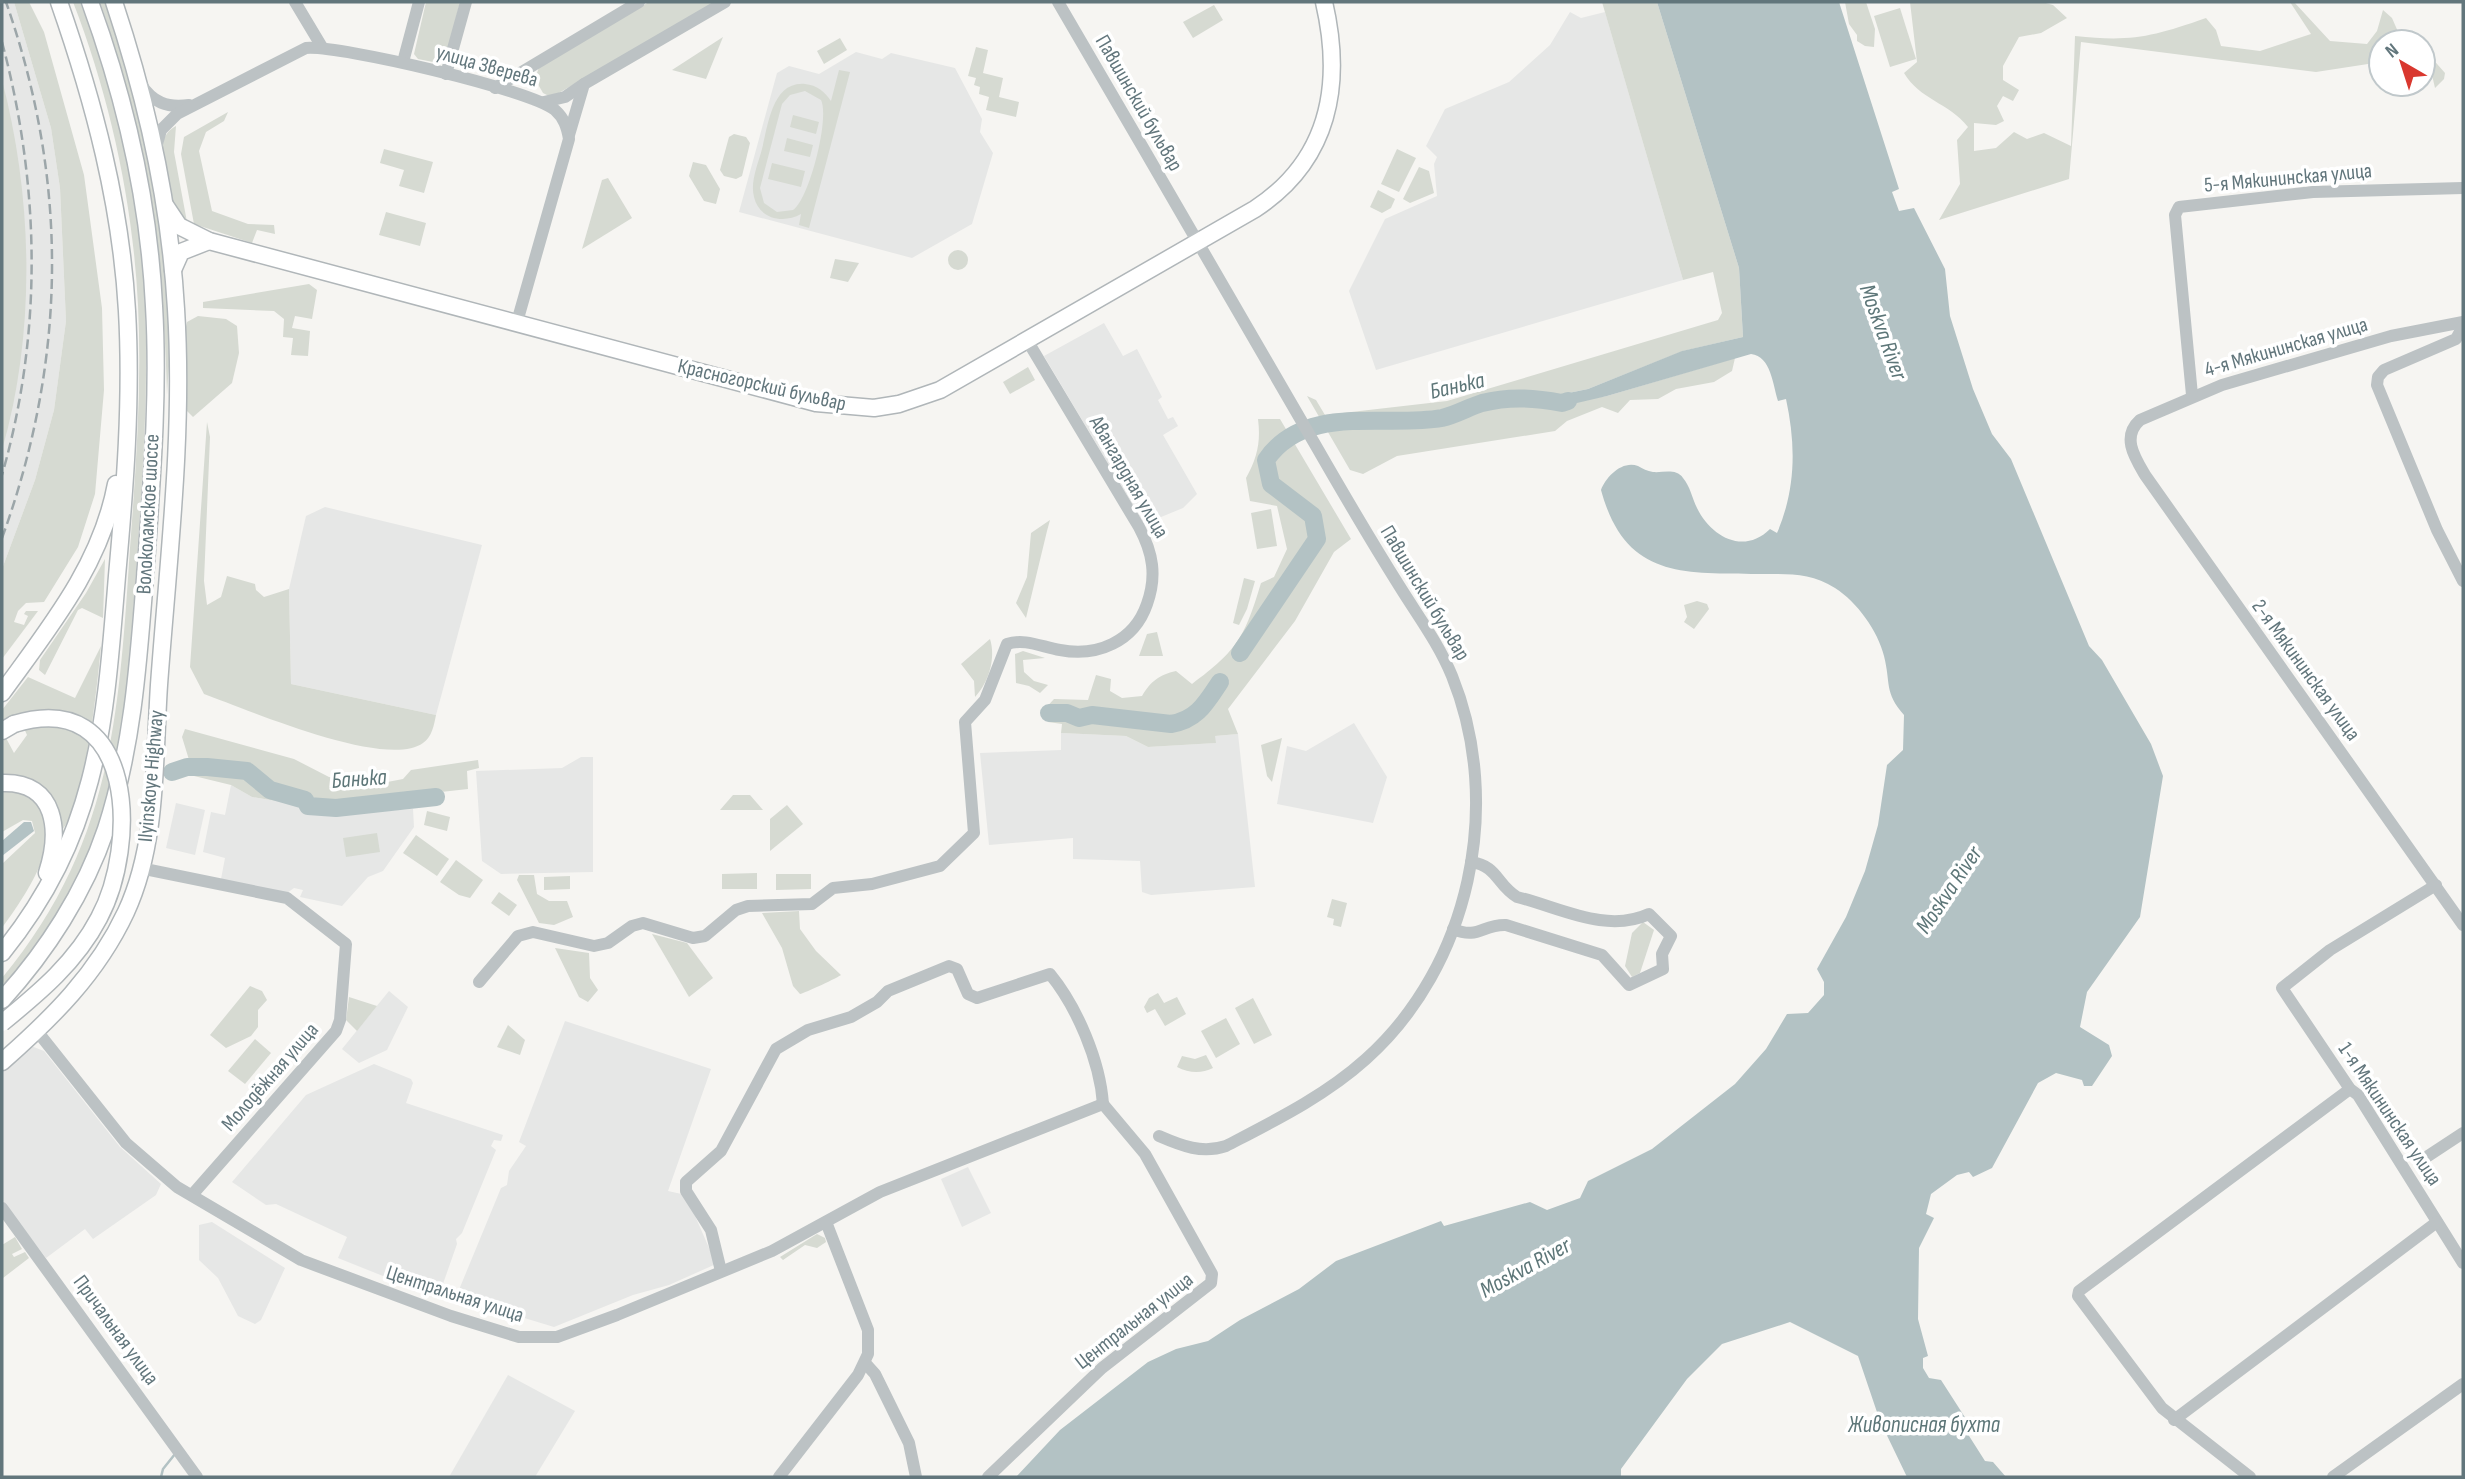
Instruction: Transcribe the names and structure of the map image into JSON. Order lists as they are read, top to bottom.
{
  "streets": {
    "main road": ["Красногорский бульвар", "Волоколамское шоссе", "Ilyinskoye Highway"],
    "street": [
      "улица Зверева",
      "Павшинский бульвар",
      "5-я Мякининская улица",
      "4-я Мякининская улица",
      "Авангардная улица",
      "2-я Мякининская улица",
      "Молодёжная улица",
      "1-я Мякининская улица",
      "Центральная улица",
      "Причальная улица"
    ]
  },
  "crossings": [
    ["Павшинский бульвар", "Красногорский бульвар"],
    ["5-я Мякининская улица", "4-я Мякининская улица"],
    ["4-я Мякининская улица", "2-я Мякининская улица"],
    ["Красногорский бульвар", "Авангардная улица"],
    ["2-я Мякининская улица", "1-я Мякининская улица"],
    ["Ilyinskoye Highway", "Молодёжная улица"],
    ["Ilyinskoye Highway", "Центральная улица"],
    ["Молодёжная улица", "Центральная улица"]
  ],
  "water": ["Moskva River", "Банька", "Живописная бухта"],
  "north": "top left"
}
